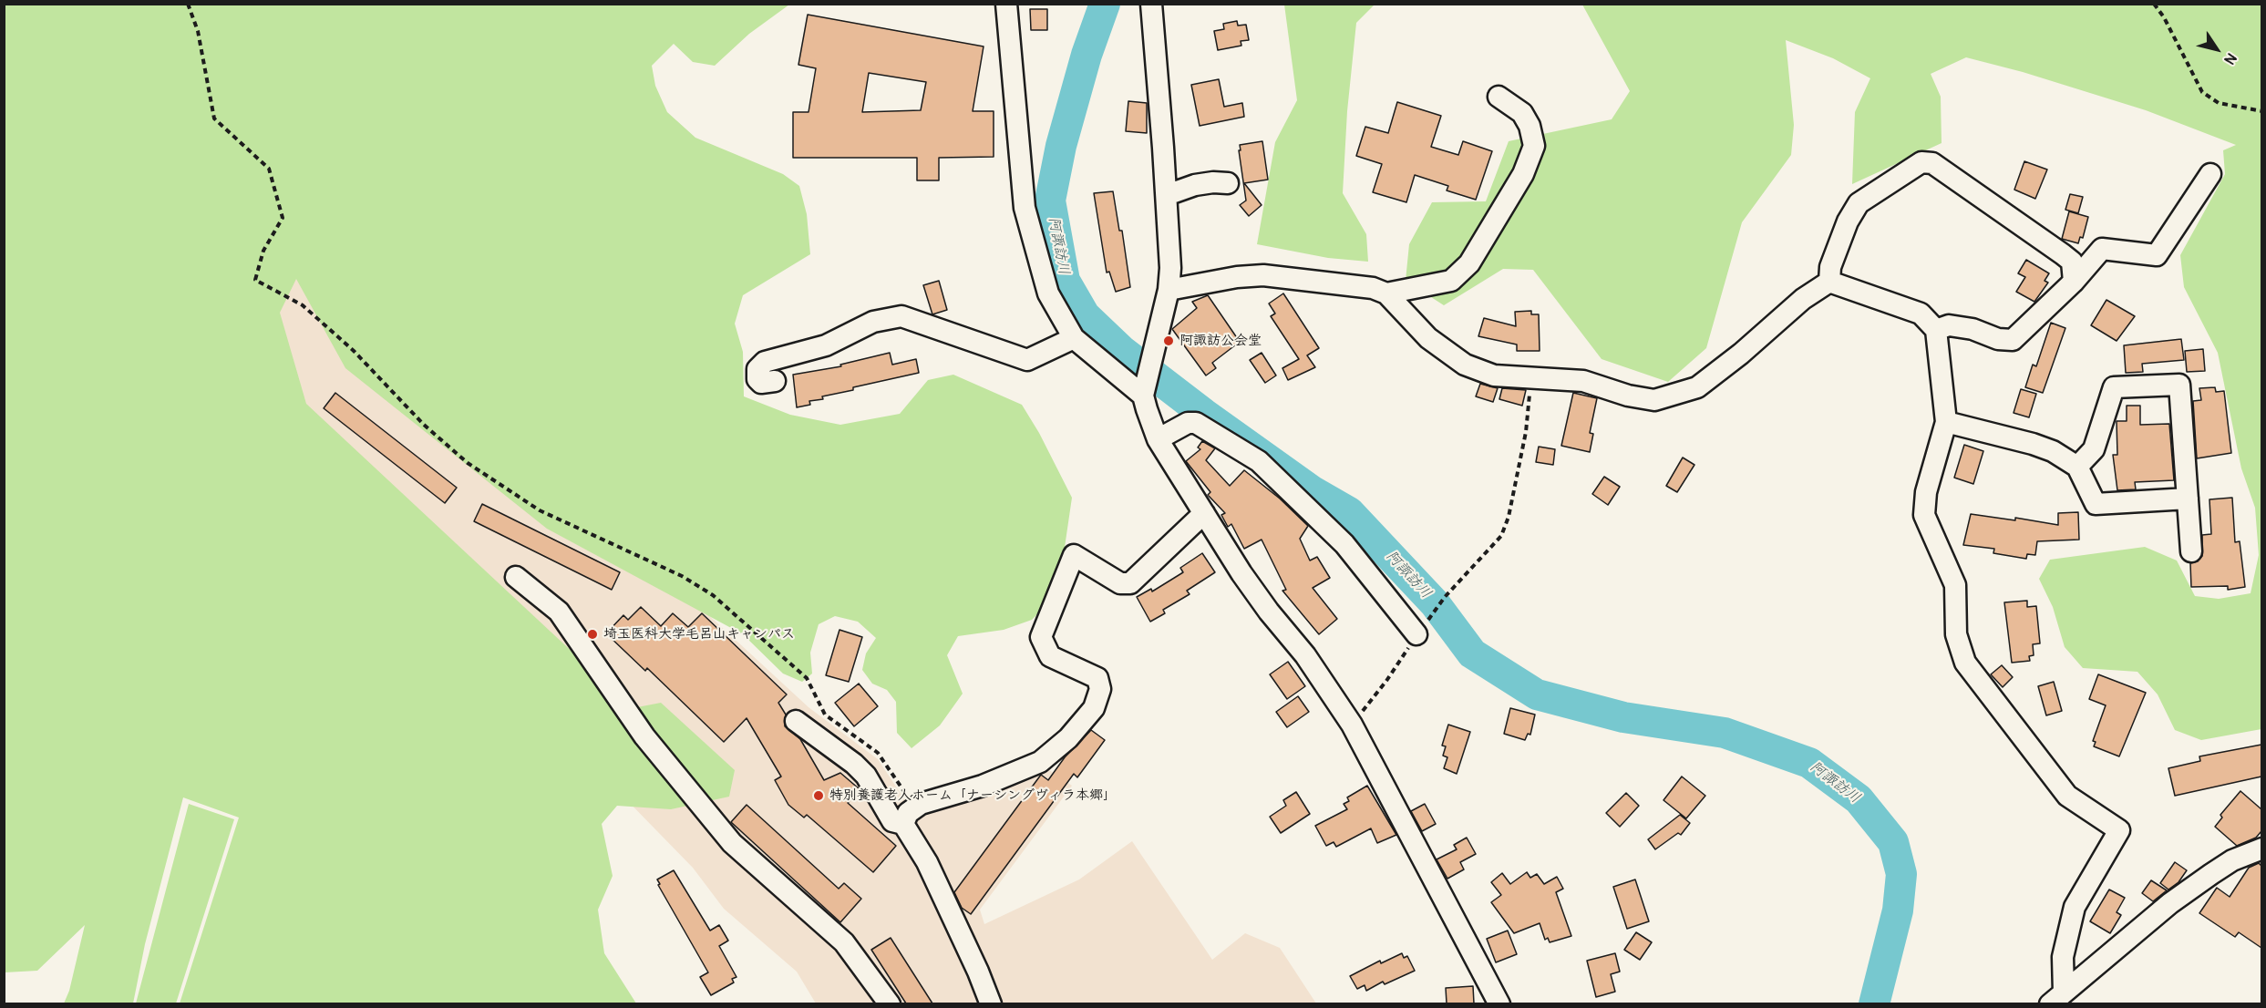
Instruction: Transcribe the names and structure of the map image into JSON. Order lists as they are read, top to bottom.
{
  "water": ["阿諏訪川"],
  "places": ["阿諏訪公会堂", "埼玉医科大学毛呂山キャンパス", "特別養護老人ホーム「ナーシングヴィラ本郷」"],
  "north": "bottom right"
}
